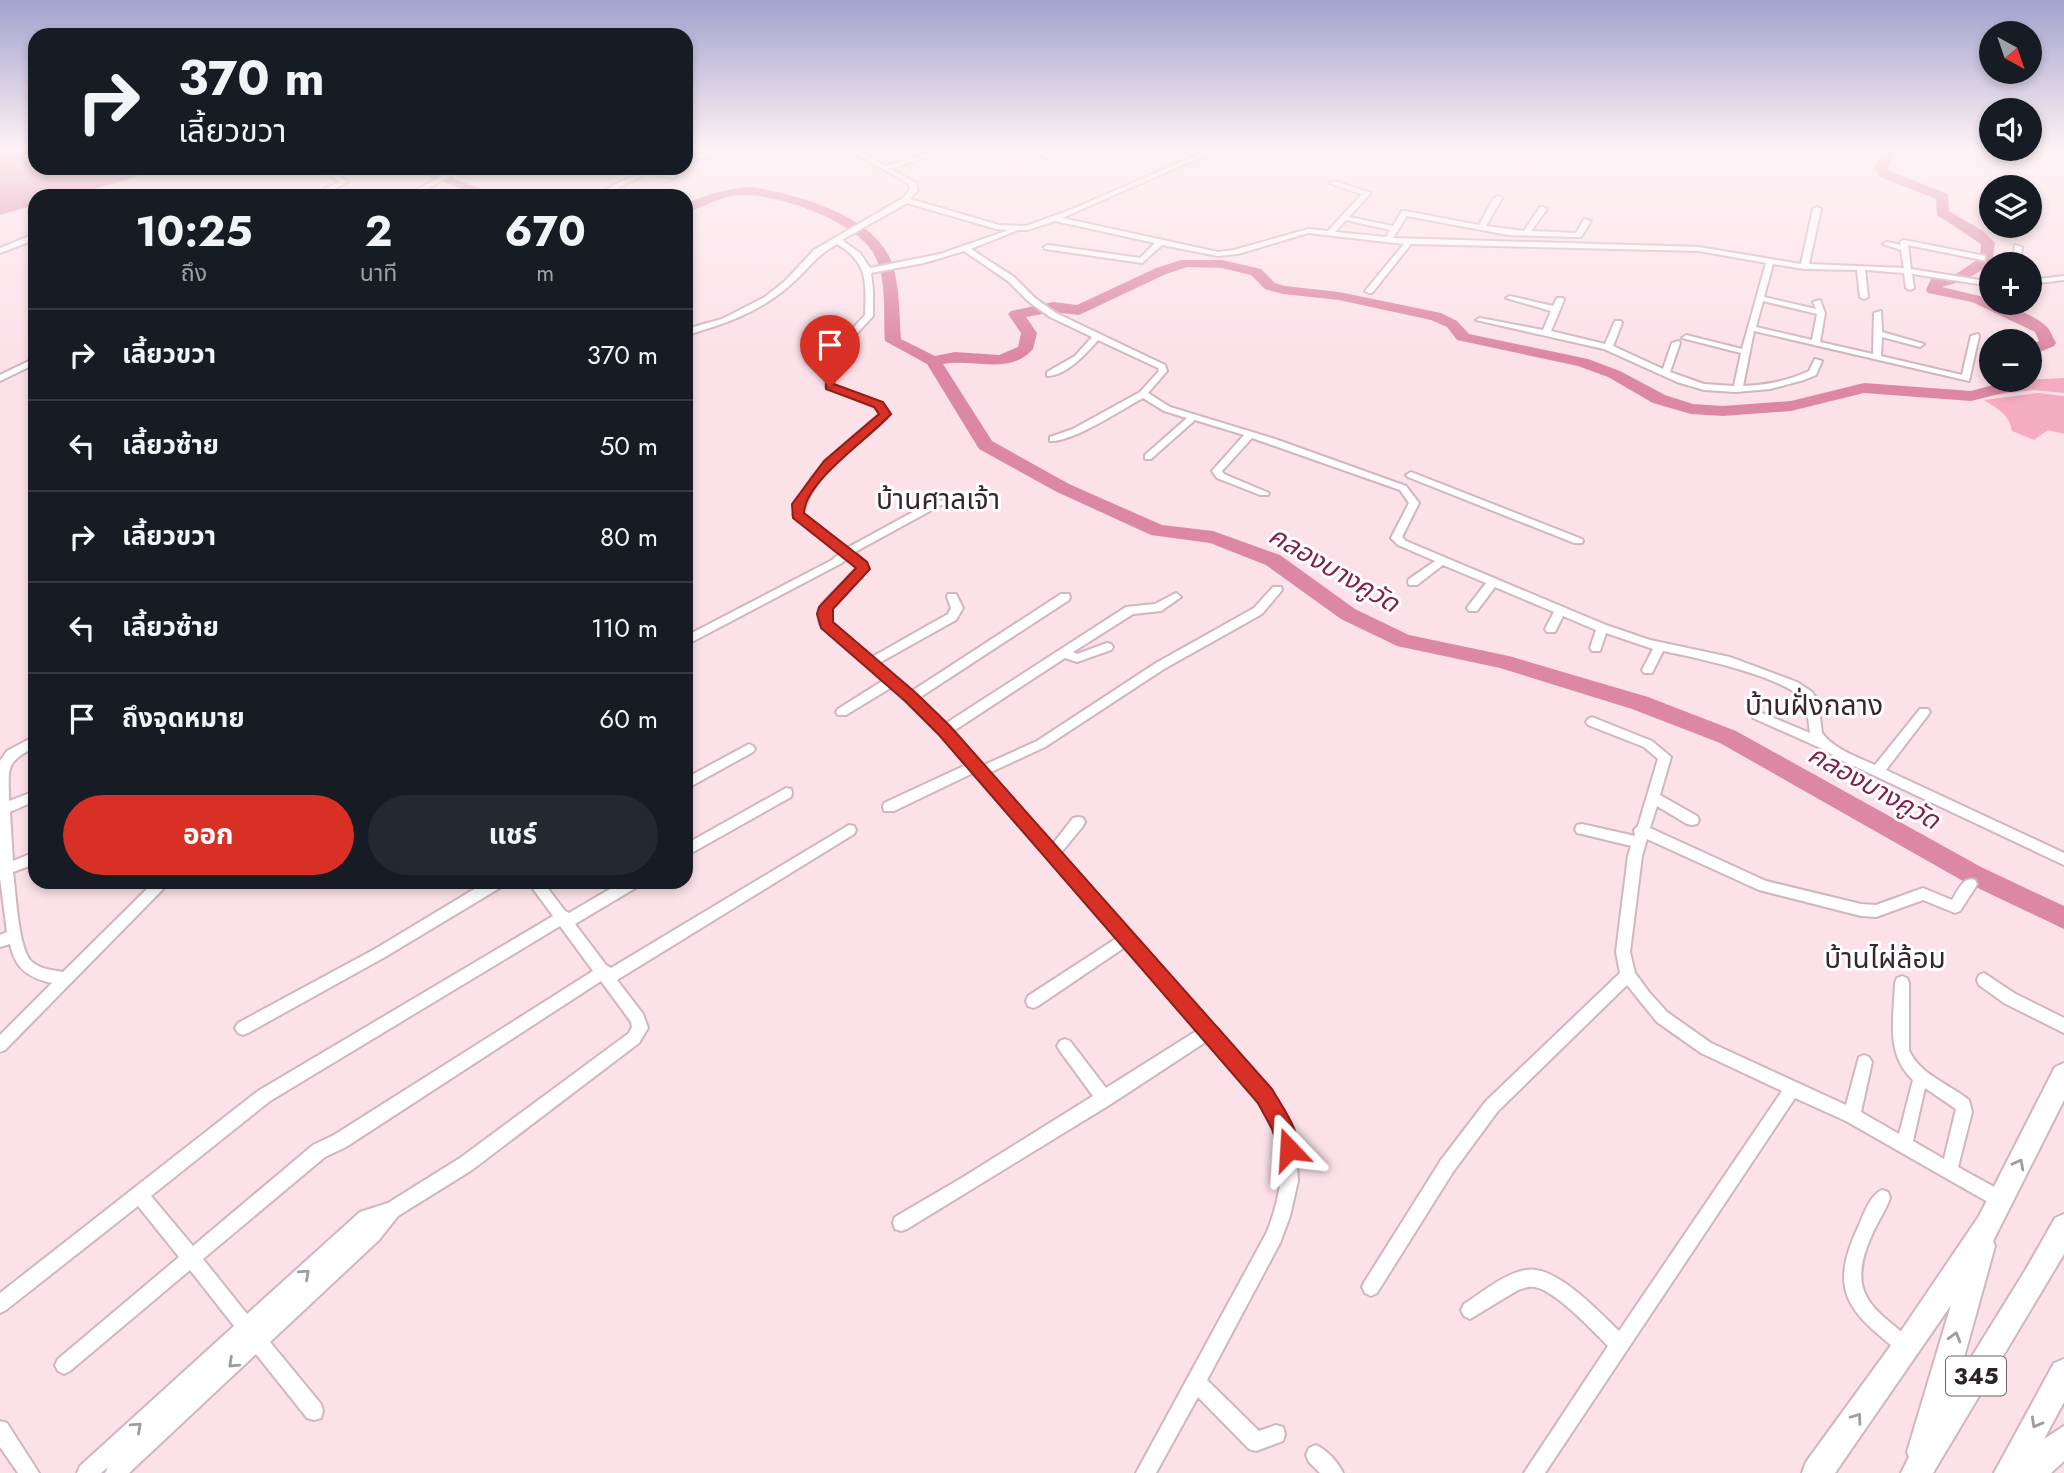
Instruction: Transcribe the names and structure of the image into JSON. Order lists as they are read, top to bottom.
{
  "streets": {
    "main road": ["345"]
  },
  "districts": ["บ้านศาลเจ้า", "บ้านฝั่งกลาง", "บ้านไผ่ล้อม"],
  "water": ["คลองบางคูวัด"],
  "north": "bottom right",
  "page": {
    "map_buttons": ["+", "−"],
    "turn": ["370 m", "เลี้ยวขวา"],
    "eta": [
      "10:25",
      "ถึง",
      "2",
      "นาที",
      "670",
      "m"
    ],
    "list": [
      {
        "name": "เลี้ยวขวา",
        "value": "370 m"
      },
      {
        "name": "เลี้ยวซ้าย",
        "value": "50 m"
      },
      {
        "name": "เลี้ยวขวา",
        "value": "80 m"
      },
      {
        "name": "เลี้ยวซ้าย",
        "value": "110 m"
      },
      {
        "name": "ถึงจุดหมาย",
        "value": "60 m"
      }
    ],
    "buttons": ["ออก", "แชร์"]
  }
}
